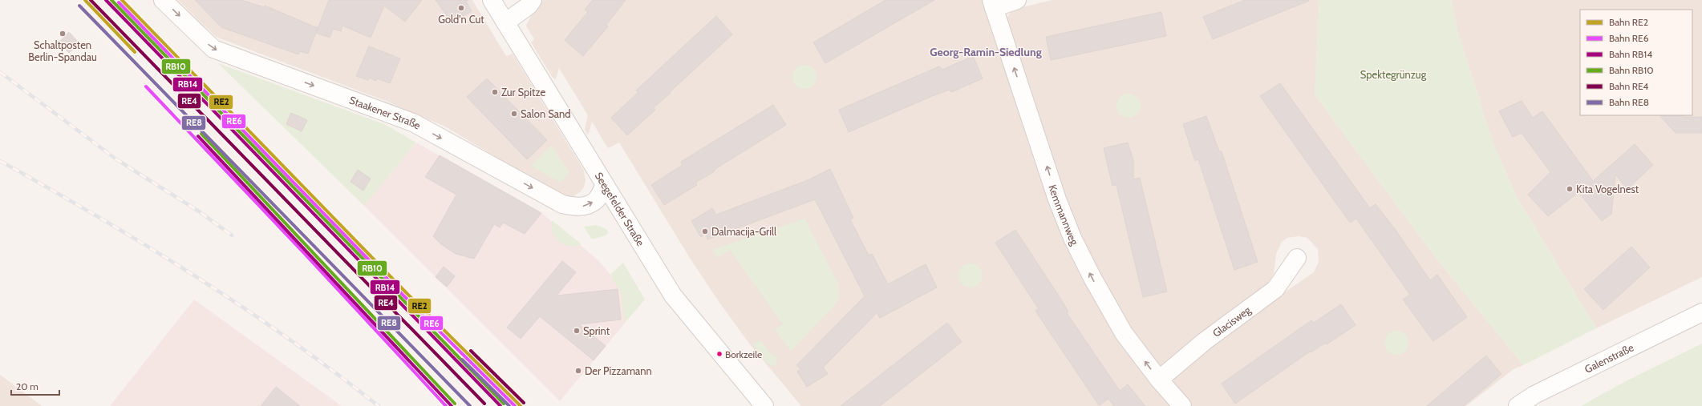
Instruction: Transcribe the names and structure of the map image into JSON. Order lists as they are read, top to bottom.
{
  "streets": {
    "street": [
      "Staakener Straße",
      "Seegefelder Straße",
      "Kemmannweg",
      "Glacisweg",
      "Galenstraße"
    ]
  },
  "crossings": [
    ["Staakener Straße", "Seegefelder Straße"],
    ["Kemmannweg", "Glacisweg"]
  ],
  "one_way": ["Staakener Straße", "Kemmannweg"],
  "districts": ["Georg-Ramin-Siedlung"],
  "parks": ["Spektegrünzug"],
  "places": [
    "Gold'n Cut",
    "Schaltposten Berlin-Spandau",
    "Zur Spitze",
    "Salon Sand",
    "Kita Vogelnest",
    "Dalmacija-Grill",
    "Sprint",
    "Borkzeile",
    "Der Pizzamann"
  ],
  "lines": [
    "rail line RE2",
    "rail line RB14",
    "rail line RB10",
    "rail line RE4",
    "rail line RE6",
    "rail line RE8"
  ],
  "legend": [
    "Bahn RE2",
    "Bahn RE6",
    "Bahn RB14",
    "Bahn RB10",
    "Bahn RE4",
    "Bahn RE8"
  ],
  "scale_bar": "20 m"
}
